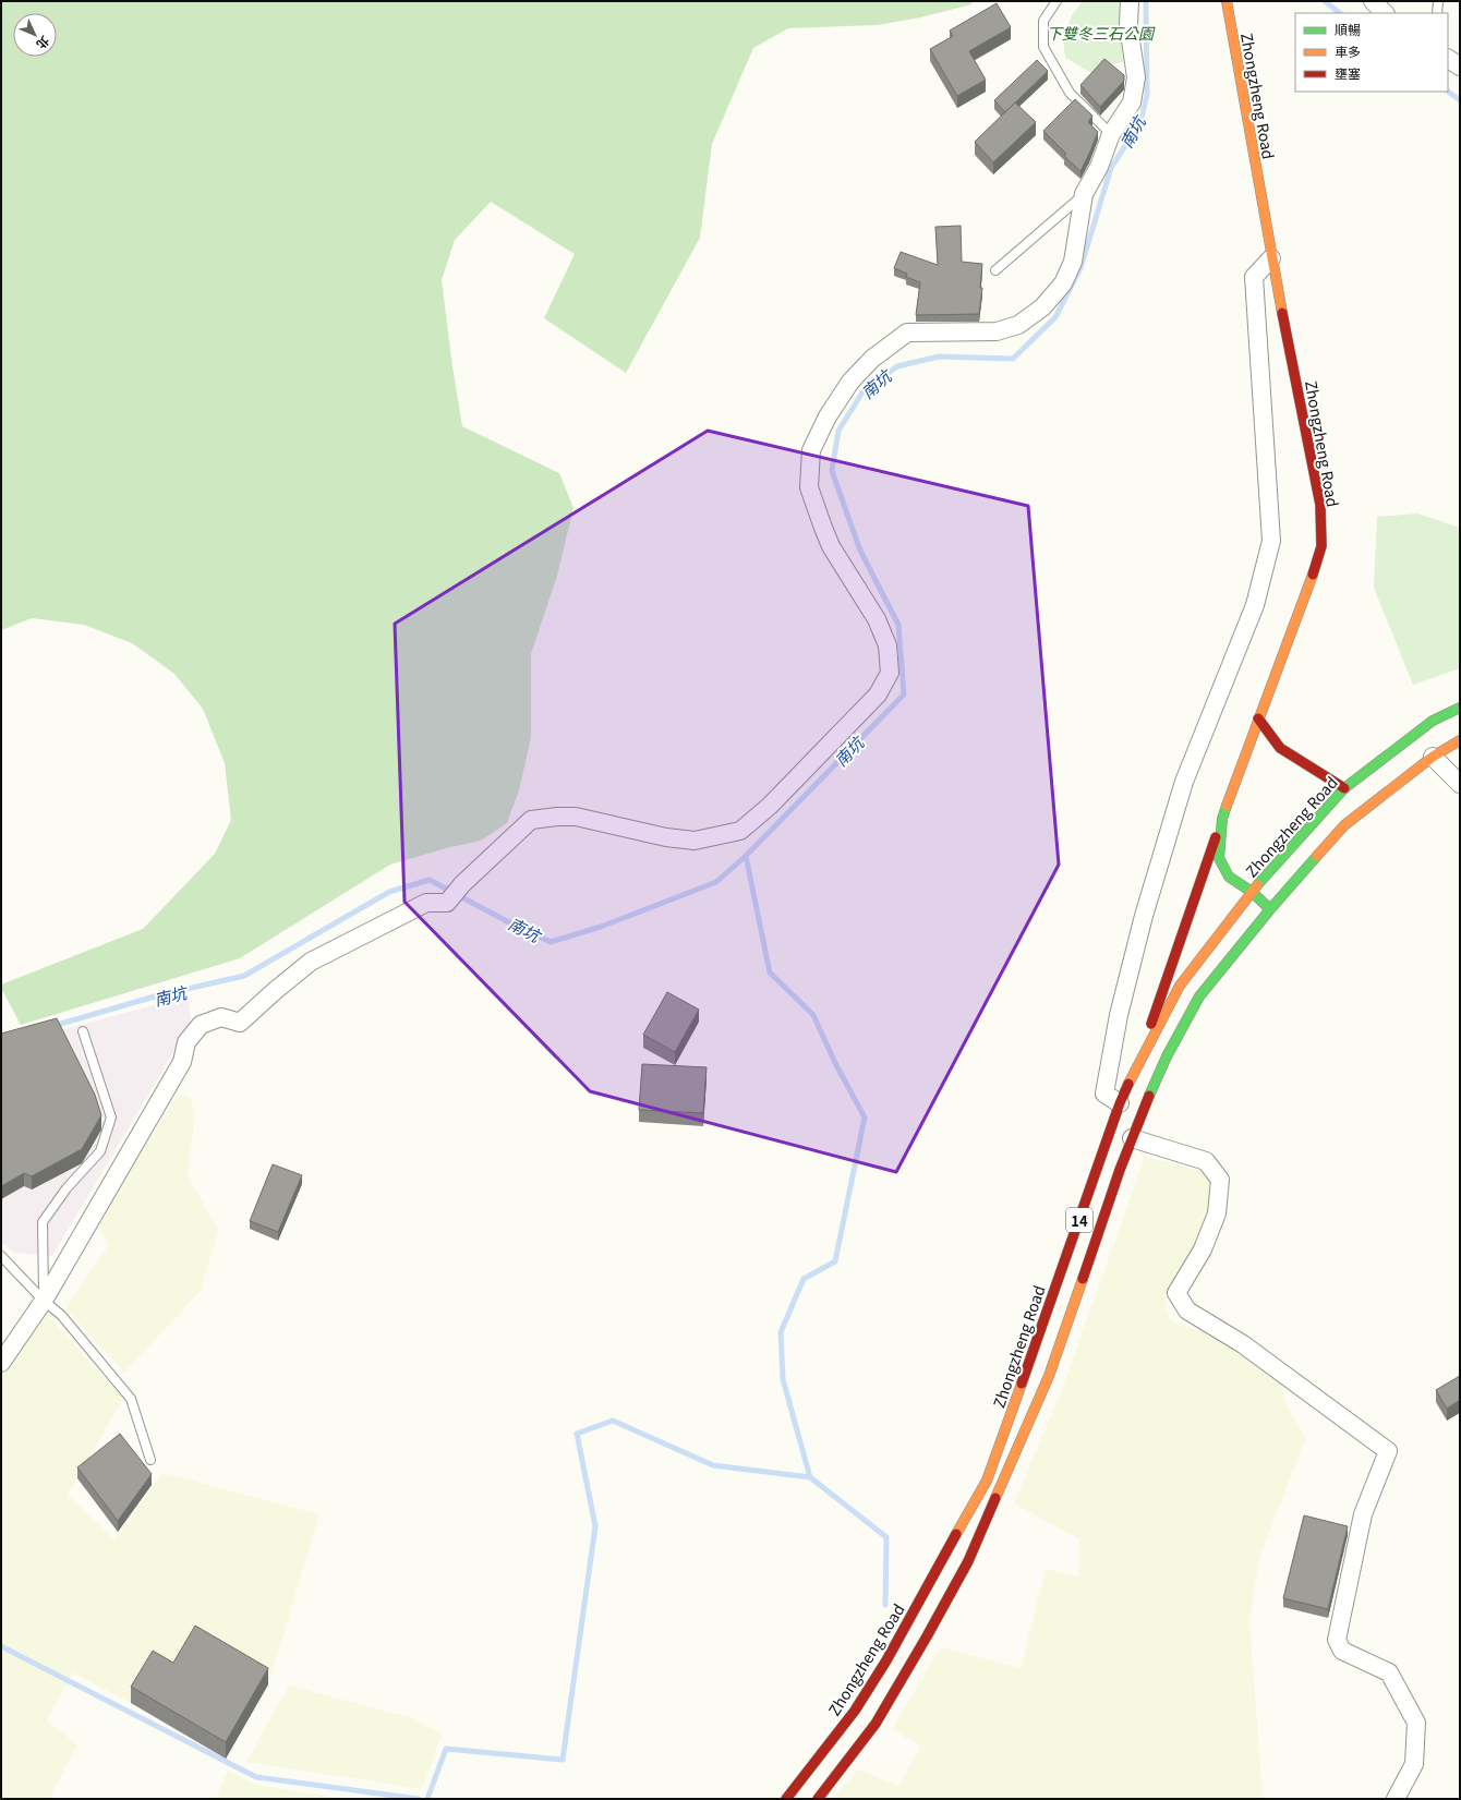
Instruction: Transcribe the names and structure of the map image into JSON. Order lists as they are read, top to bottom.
{
  "streets": {
    "main road": ["Zhongzheng Road", "14"]
  },
  "crossings": [
    ["Zhongzheng Road", "14"]
  ],
  "water": ["南坑"],
  "parks": ["下雙冬三石公園"],
  "legend": ["順暢", "車多", "壅塞"],
  "north": "bottom right"
}
